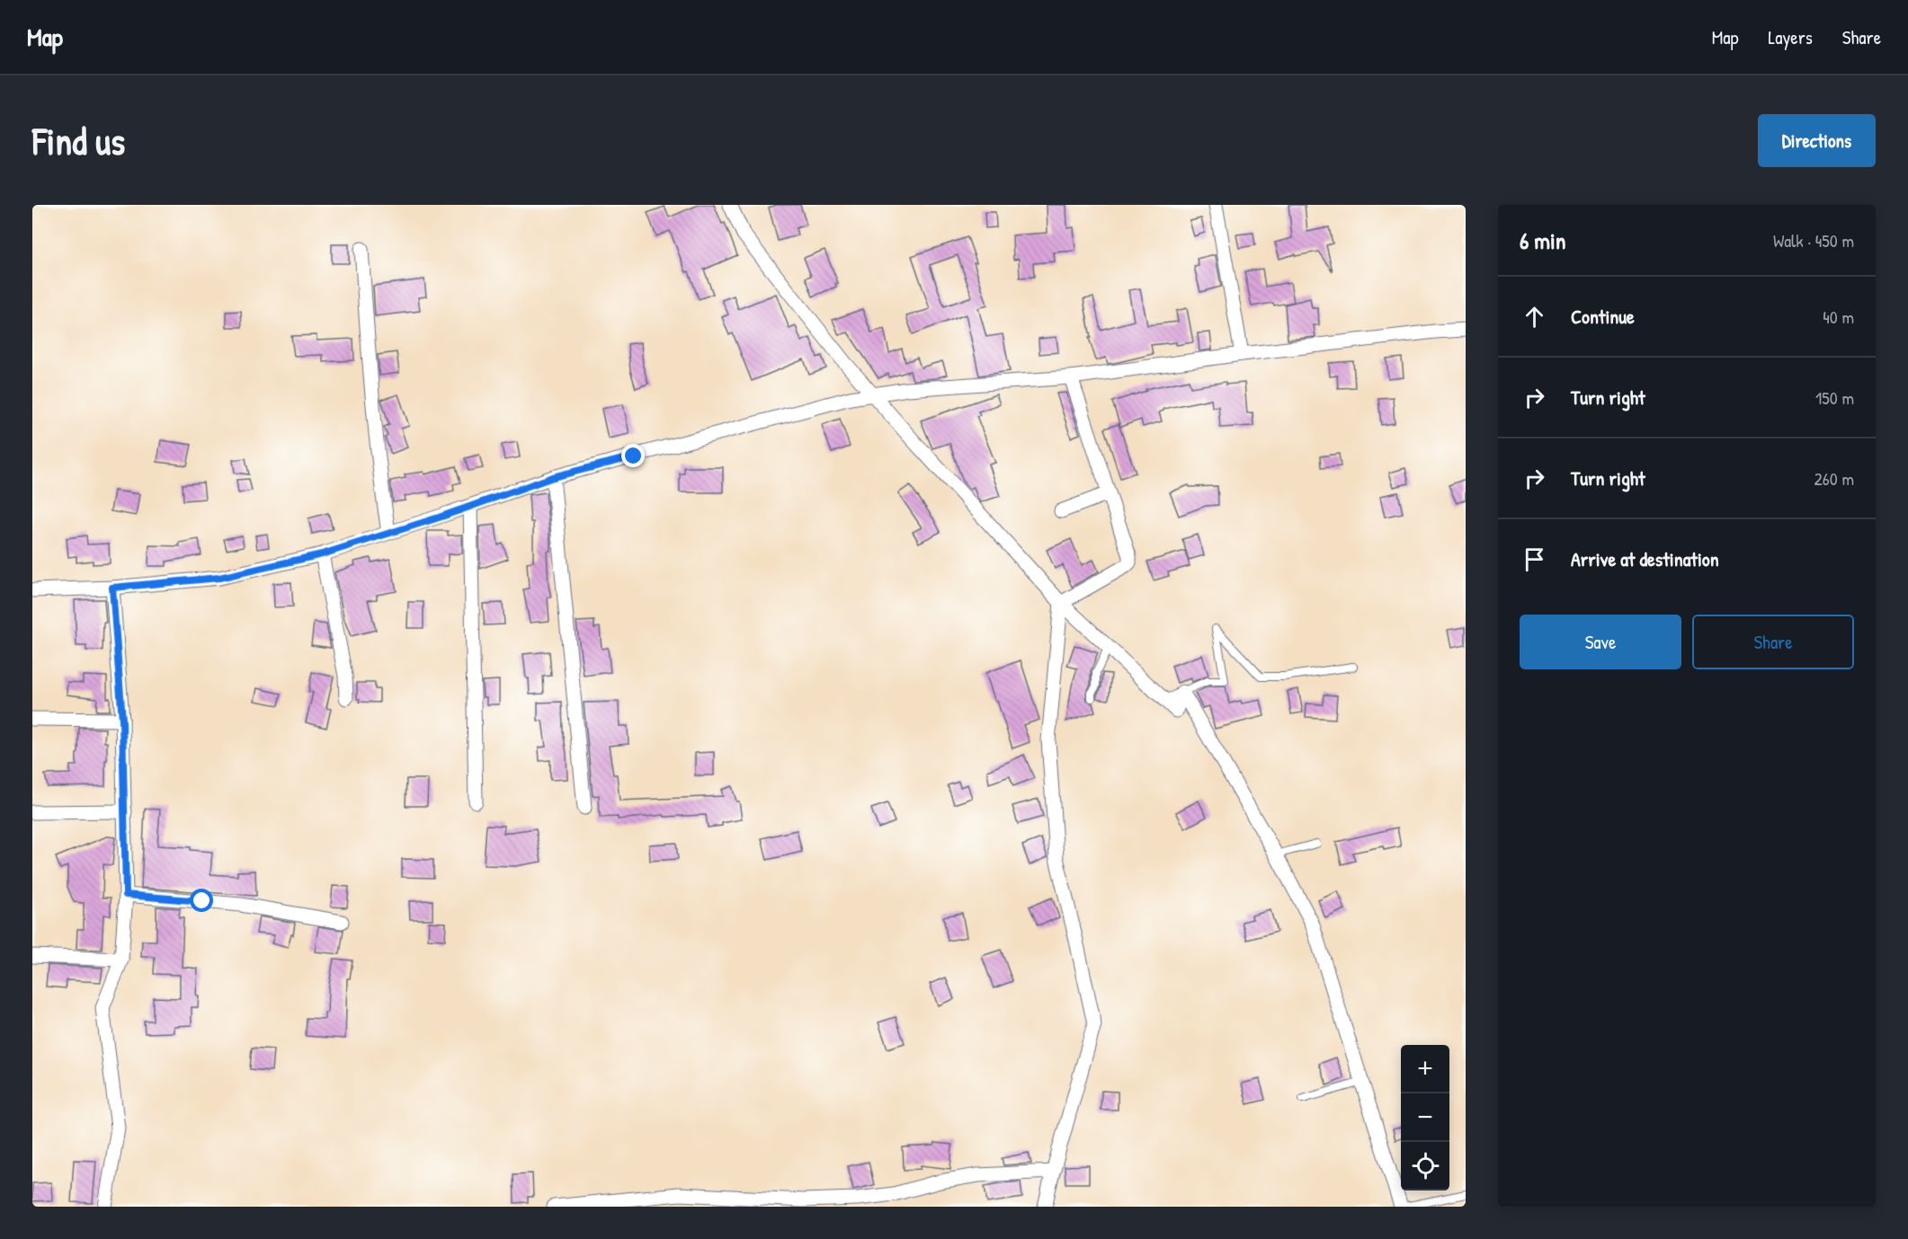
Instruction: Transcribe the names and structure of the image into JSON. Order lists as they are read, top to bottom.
{
  "page": {
    "header": "Map",
    "nav": ["Map", "Layers", "Share"],
    "buttons": [
      "Directions",
      ["Save", "Share"]
    ],
    "title": "Find us",
    "heading": ["6 min", "Walk · 450 m"],
    "list": [
      ["Continue", "40 m"],
      ["Turn right", "150 m"],
      ["Turn right", "260 m"],
      "Arrive at destination"
    ],
    "map_buttons": ["+", "−"]
  }
}
